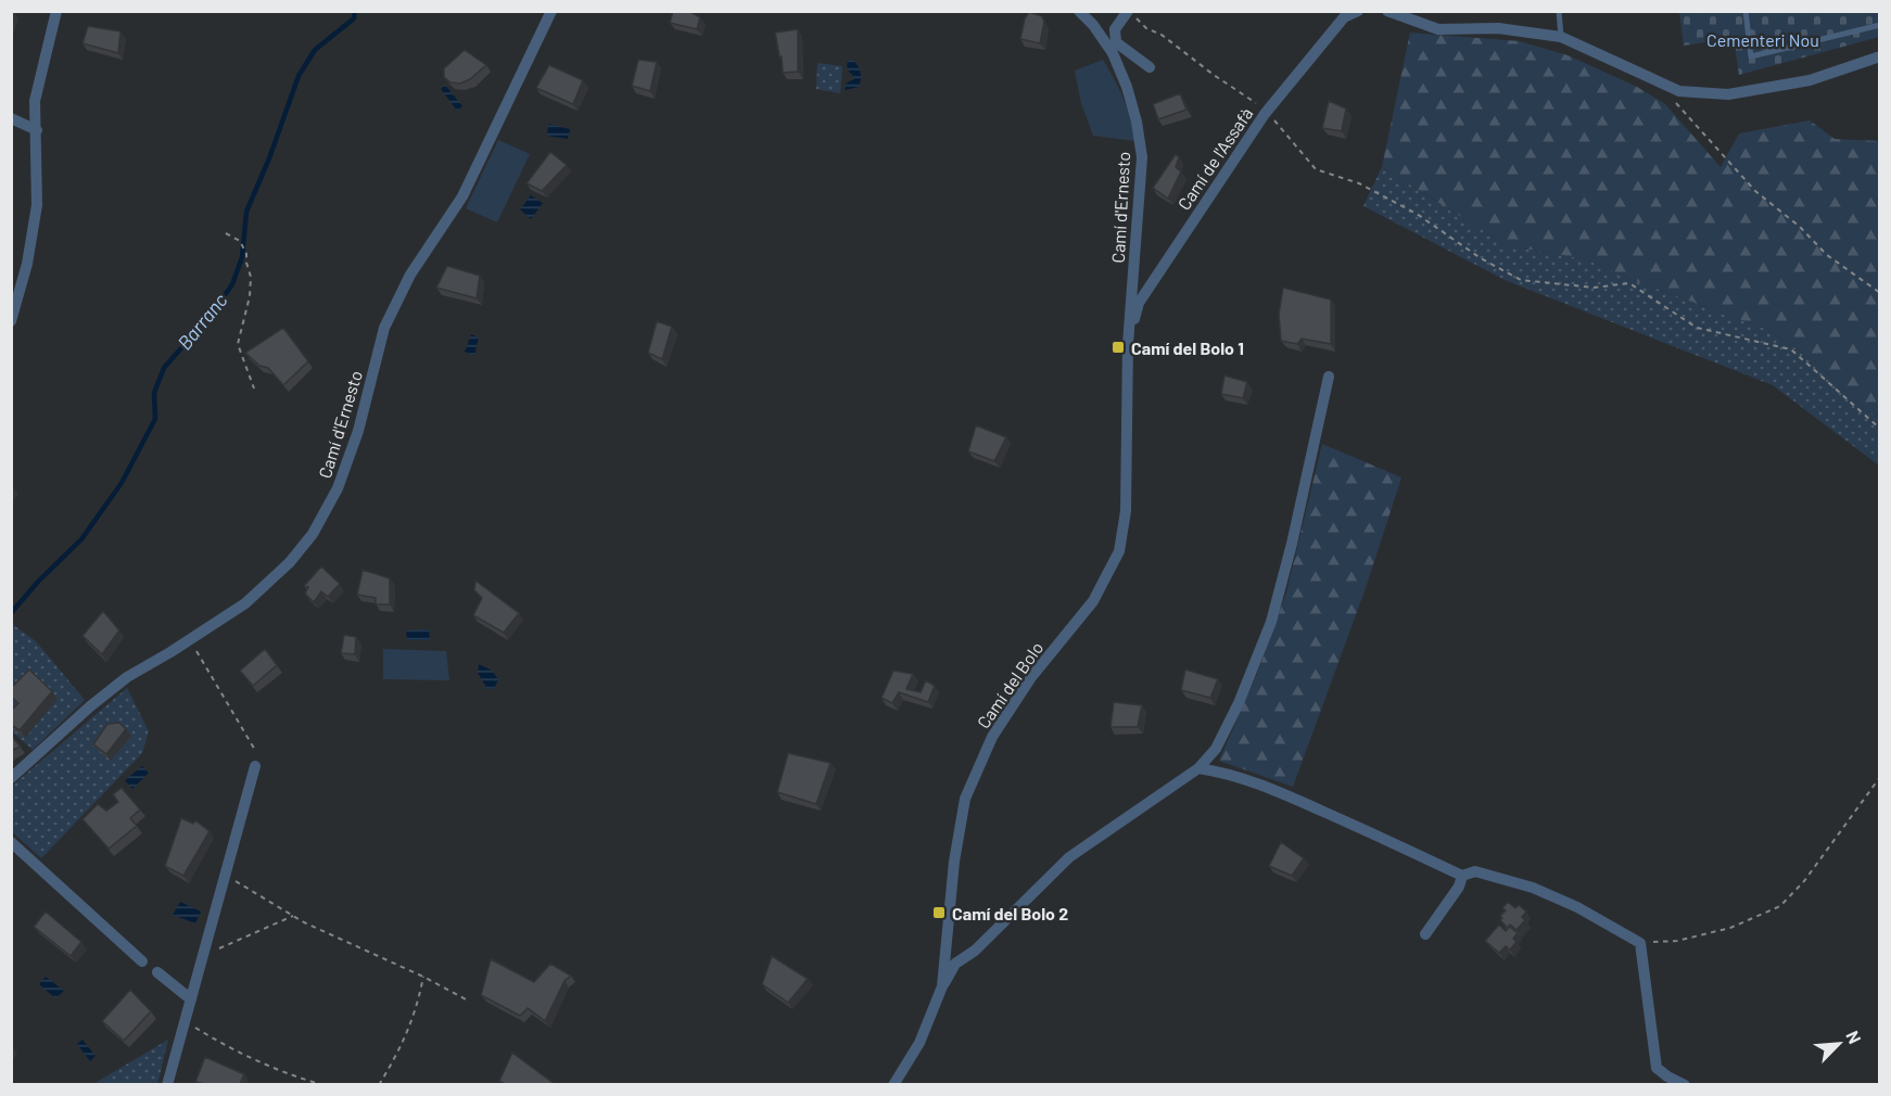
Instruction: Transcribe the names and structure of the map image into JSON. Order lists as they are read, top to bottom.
{
  "streets": {
    "street": ["Camí de l'Assafà", "Camí d'Ernesto", "Camí del Bolo"]
  },
  "crossings": [
    ["Camí de l'Assafà", "Camí d'Ernesto"],
    ["Camí de l'Assafà", "Camí del Bolo"],
    ["Camí d'Ernesto", "Camí del Bolo"]
  ],
  "water": ["Barranc"],
  "parks": ["Cementeri Nou"],
  "places": {
    "transit": ["Camí del Bolo 1", "Camí del Bolo 2"]
  },
  "north": "top right"
}
